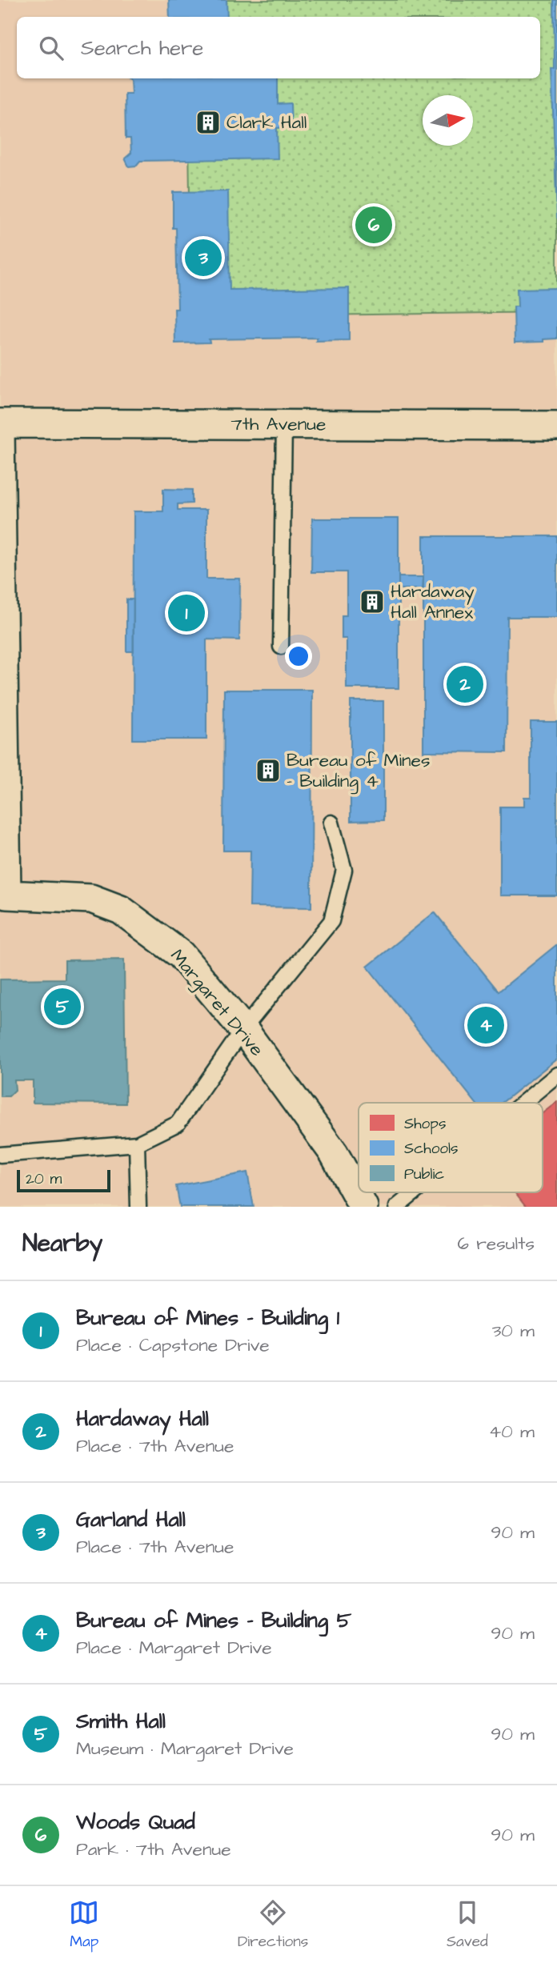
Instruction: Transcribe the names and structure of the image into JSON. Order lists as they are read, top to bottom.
{
  "streets": {
    "street": ["7th Avenue", "Margaret Drive"]
  },
  "places": {
    "building": ["Clark Hall", "Hardaway Hall Annex", "Bureau of Mines - Building 4"]
  },
  "legend": ["Shops", "Schools", "Public"],
  "scale_bar": "20 m",
  "north": "right",
  "page": {
    "search": "Search here",
    "pins": [
      "6",
      "3",
      "1",
      "2",
      "5",
      "4"
    ],
    "scale": "20 m",
    "heading": ["Nearby", "6 results"],
    "list": [
      {
        "mark": "1",
        "name": "Bureau of Mines - Building 1",
        "note": "Place · Capstone Drive",
        "value": "30 m"
      },
      {
        "mark": "2",
        "name": "Hardaway Hall",
        "note": "Place · 7th Avenue",
        "value": "40 m"
      },
      {
        "mark": "3",
        "name": "Garland Hall",
        "note": "Place · 7th Avenue",
        "value": "90 m"
      },
      {
        "mark": "4",
        "name": "Bureau of Mines - Building 5",
        "note": "Place · Margaret Drive",
        "value": "90 m"
      },
      {
        "mark": "5",
        "name": "Smith Hall",
        "note": "Museum · Margaret Drive",
        "value": "90 m"
      },
      {
        "mark": "6",
        "name": "Woods Quad",
        "note": "Park · 7th Avenue",
        "value": "90 m"
      }
    ],
    "nav": ["Map", "Directions", "Saved"]
  }
}
